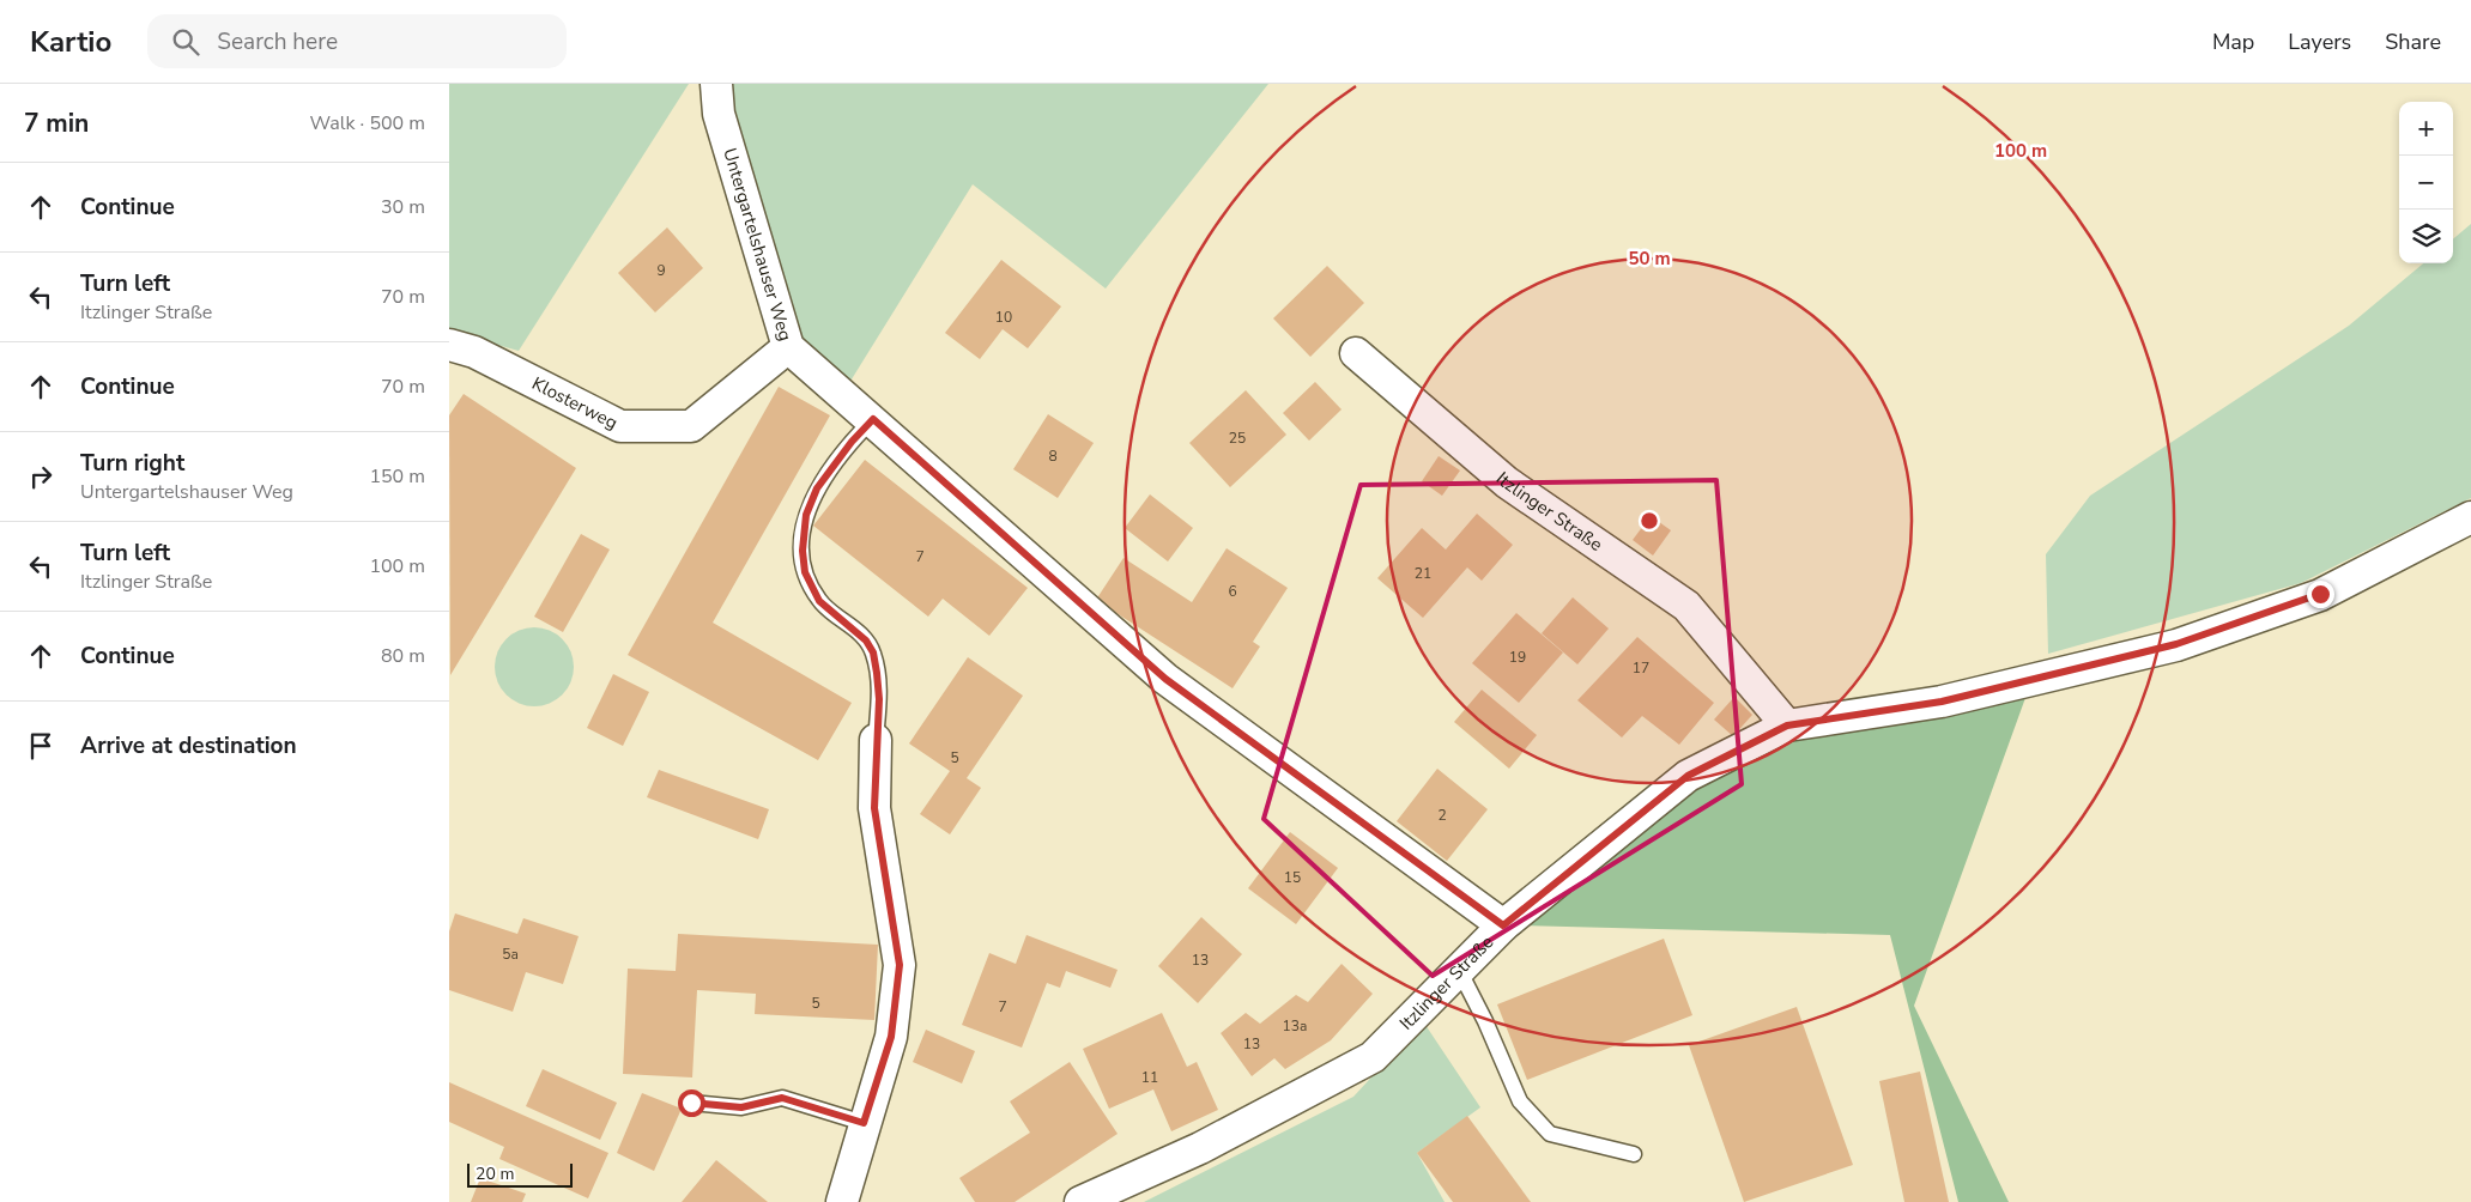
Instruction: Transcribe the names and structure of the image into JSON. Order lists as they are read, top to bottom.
{
  "streets": {
    "street": ["Untergartelshauser Weg", "Klosterweg", "Itzlinger Straße"]
  },
  "crossings": [
    ["Untergartelshauser Weg", "Klosterweg"],
    ["Untergartelshauser Weg", "Itzlinger Straße"]
  ],
  "house_numbers": [
    "9",
    "10",
    "25",
    "8",
    "7",
    "21",
    "6",
    "19",
    "17",
    "5",
    "2",
    "15",
    "5a",
    "13",
    "5",
    "7",
    "13a",
    "13",
    "11"
  ],
  "scale_bar": "20 m",
  "page": {
    "header": "Kartio",
    "search": "Search here",
    "nav": ["Map", "Layers", "Share"],
    "heading": ["7 min", "Walk · 500 m"],
    "map_buttons": ["+", "−"],
    "list": [
      ["Continue", "30 m"],
      ["Turn left", "Itzlinger Straße", "70 m"],
      ["Continue", "70 m"],
      ["Turn right", "Untergartelshauser Weg", "150 m"],
      ["Turn left", "Itzlinger Straße", "100 m"],
      ["Continue", "80 m"],
      "Arrive at destination"
    ],
    "scale": "20 m"
  },
  "rings": ["100 m", "50 m"]
}
